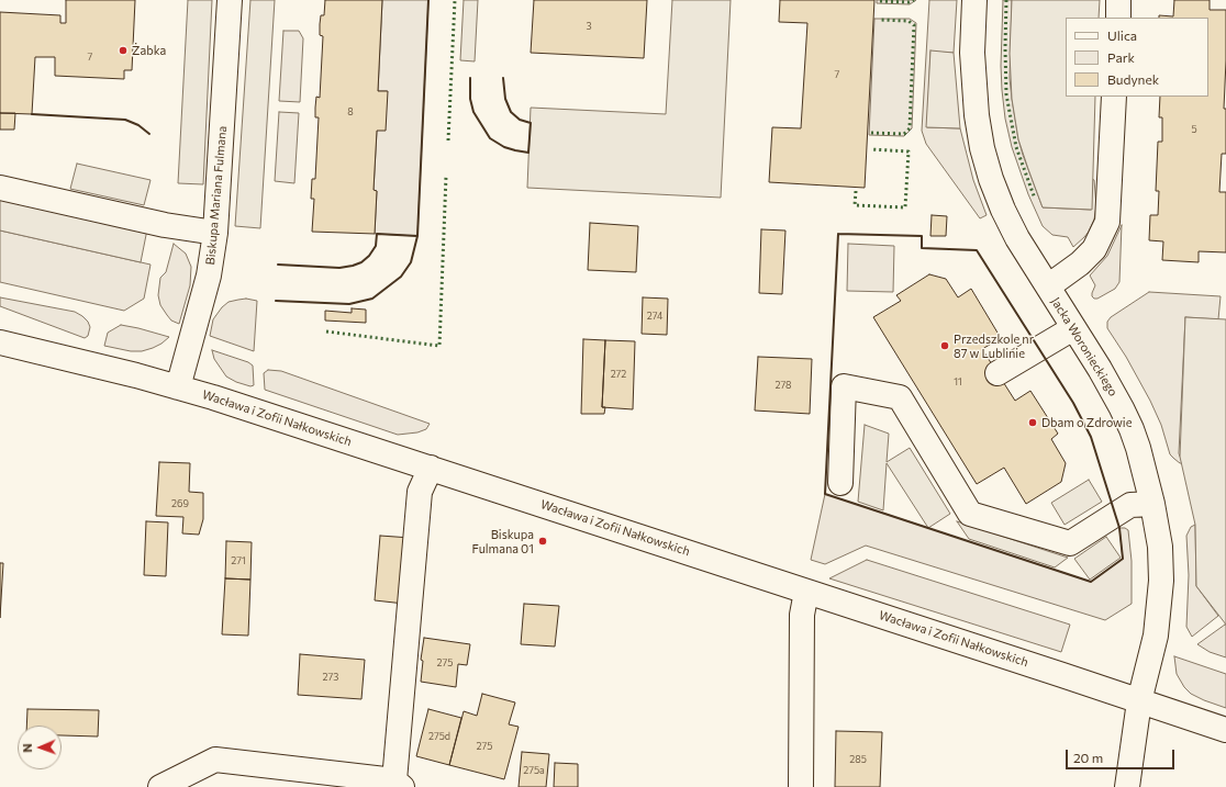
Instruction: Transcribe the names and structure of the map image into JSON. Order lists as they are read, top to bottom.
{
  "streets": {
    "street": ["Biskupa Mariana Fulmana", "Jacka Woronieckiego", "Wacława i Zofii Nałkowskich"]
  },
  "crossings": [
    ["Biskupa Mariana Fulmana", "Wacława i Zofii Nałkowskich"],
    ["Jacka Woronieckiego", "Wacława i Zofii Nałkowskich"]
  ],
  "places": [
    "Żabka",
    "Przedszkole nr 87 w Lublinie",
    "Dbam o Zdrowie",
    "Biskupa Fulmana 01"
  ],
  "house_numbers": [
    "3",
    "7",
    "7",
    "8",
    "5",
    "274",
    "272",
    "11",
    "278",
    "269",
    "271",
    "275",
    "273",
    "275d",
    "275",
    "285",
    "275a"
  ],
  "legend": ["Ulica", "Park", "Budynek"],
  "scale_bar": "20 m",
  "north": "left"
}
